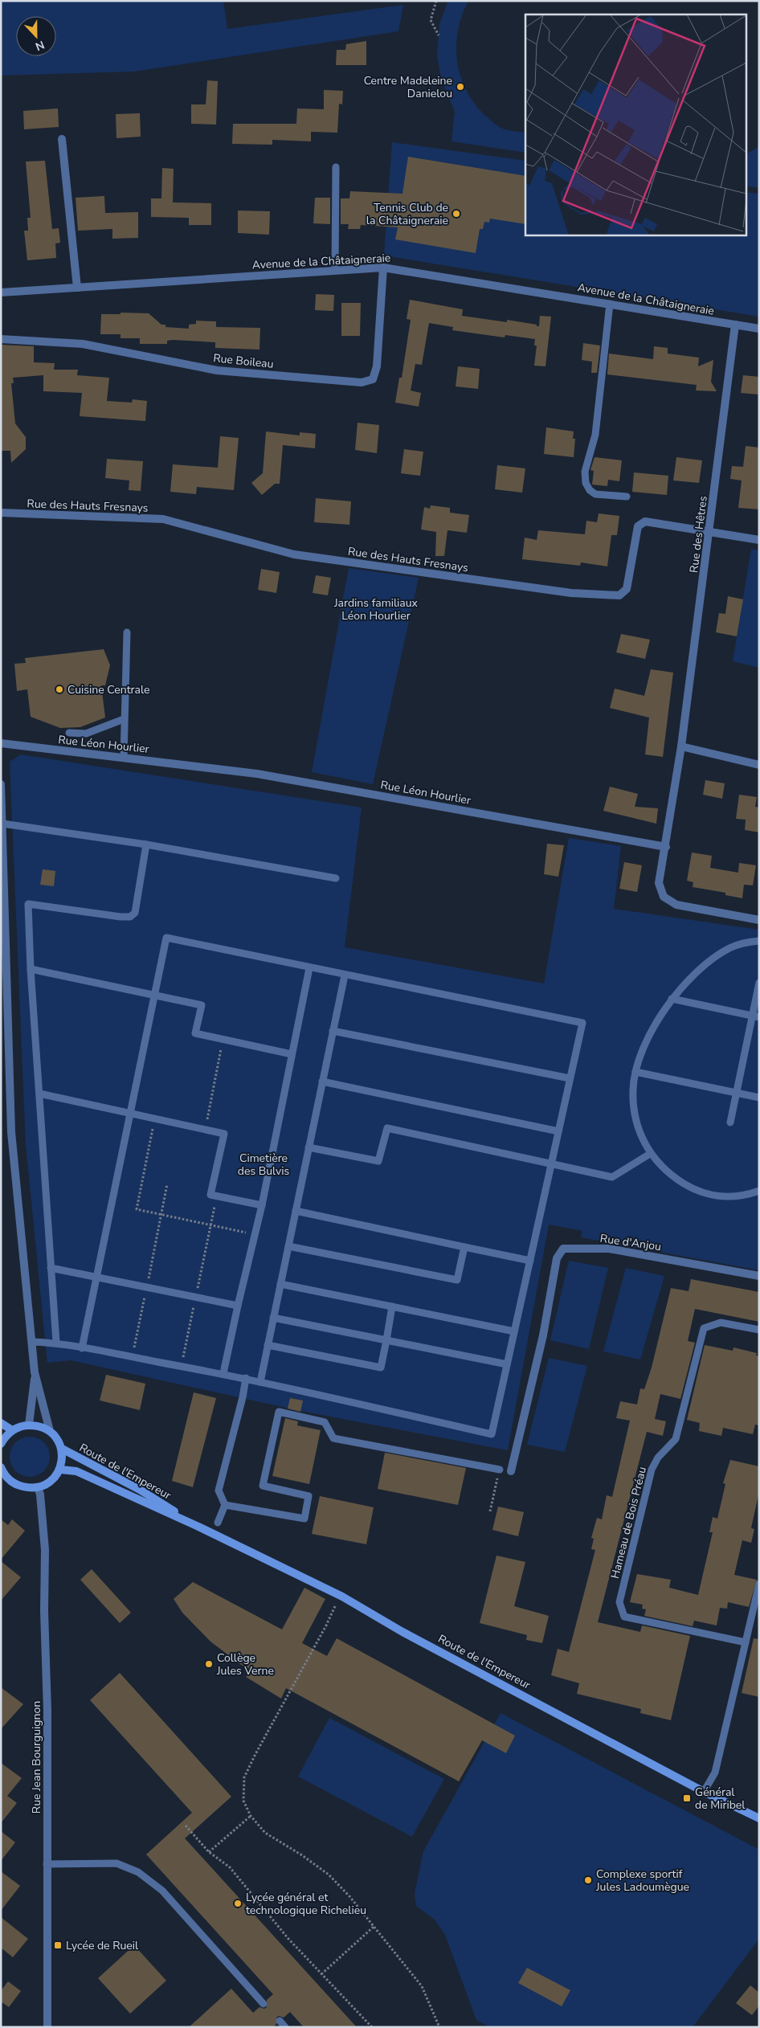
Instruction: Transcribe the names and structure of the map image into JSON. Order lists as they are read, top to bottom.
{
  "streets": {
    "main road": ["Route de l'Empereur"],
    "street": [
      "Avenue de la Châtaigneraie",
      "Rue Boileau",
      "Rue des Hauts Fresnays",
      "Rue des Hêtres",
      "Rue Léon Hourlier",
      "Rue d'Anjou",
      "Rue Jean Bourguignon"
    ],
    "lane": ["Hameau de Bois Préau"]
  },
  "crossings": [
    ["Avenue de la Châtaigneraie", "Rue Boileau"],
    ["Avenue de la Châtaigneraie", "Rue des Hêtres"],
    ["Rue des Hauts Fresnays", "Rue des Hêtres"]
  ],
  "parks": ["Jardins familiaux Léon Hourlier", "Cimetière des Bulvis"],
  "places": {
    "other": [
      "Centre Madeleine Danielou",
      "Tennis Club de la Châtaigneraie",
      "Cuisine Centrale",
      "Collège Jules Verne",
      "Complexe sportif Jules Ladoumègue",
      "Lycée général et technologique Richelieu"
    ],
    "transit": ["Général de Miribel", "Lycée de Rueil"]
  },
  "north": "bottom"
}
